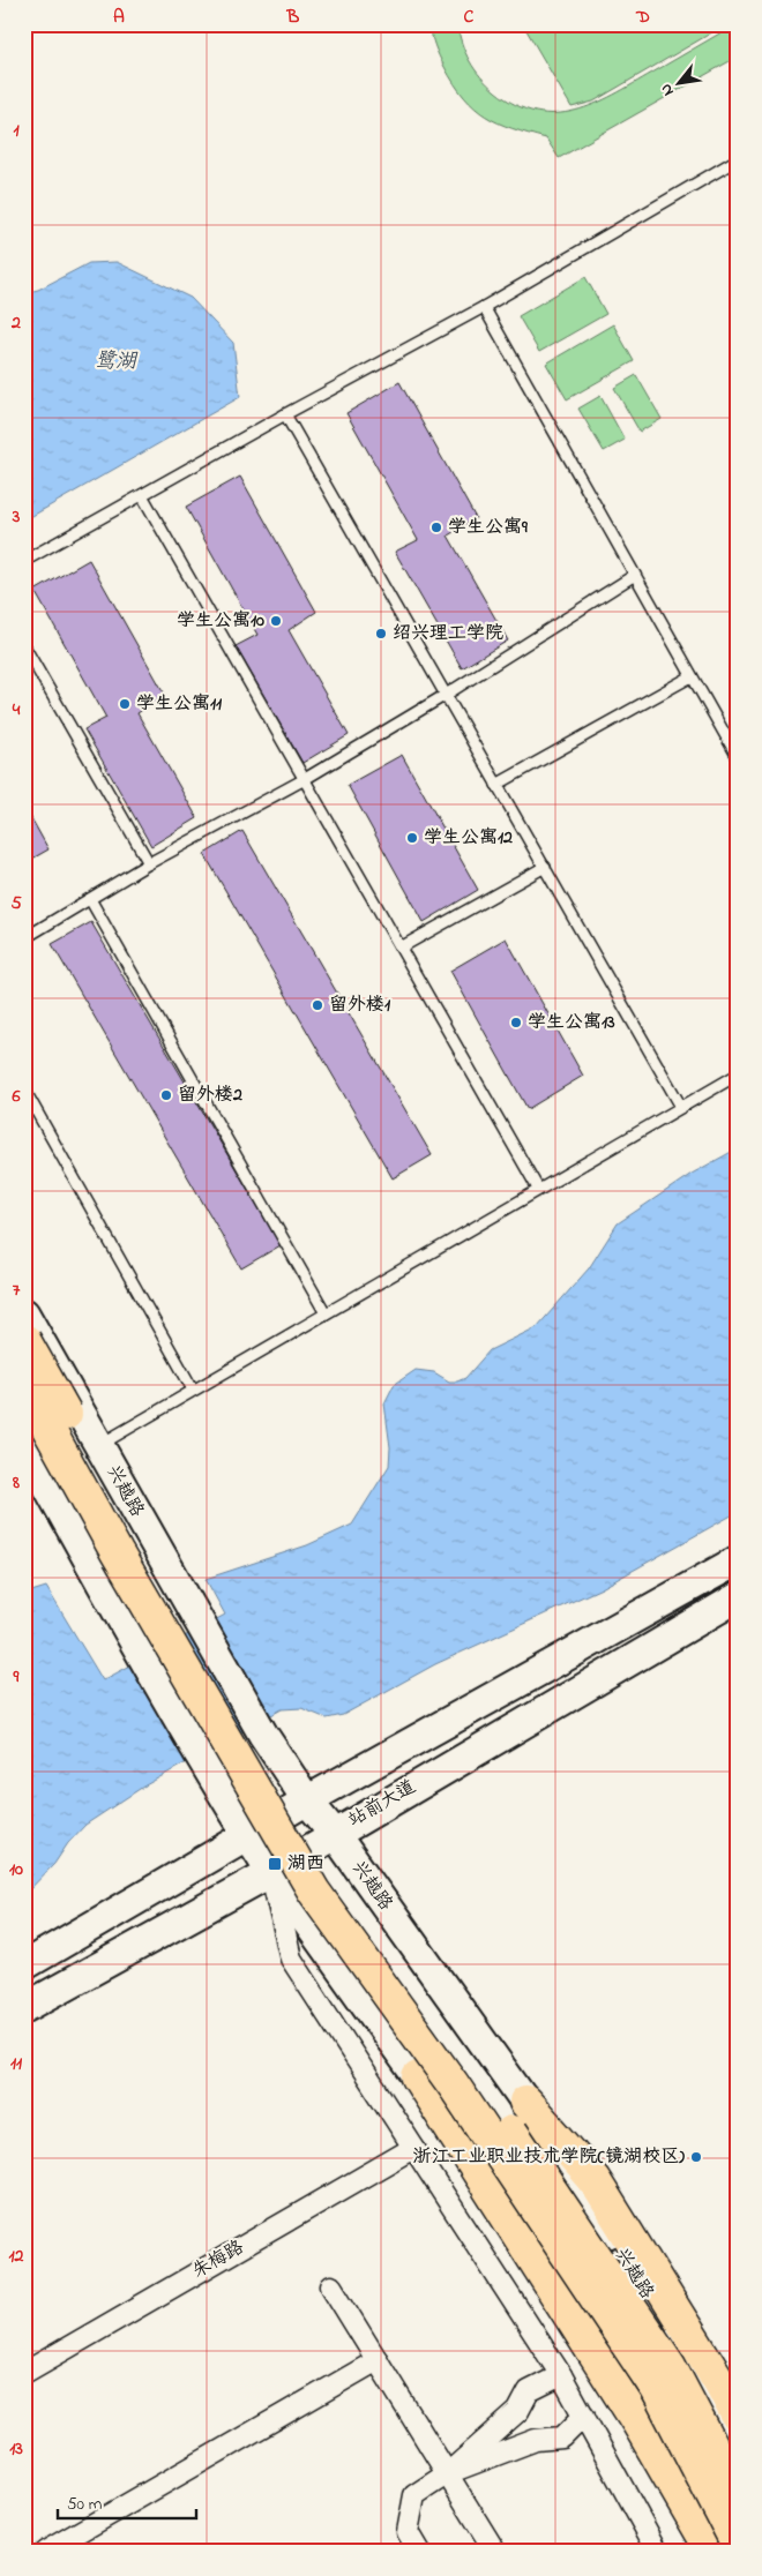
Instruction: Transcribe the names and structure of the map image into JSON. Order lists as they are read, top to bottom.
{
  "streets": {
    "main road": ["兴越路", "站前大道"],
    "street": ["朱梅路"]
  },
  "crossings": [
    ["兴越路", "站前大道"]
  ],
  "water": ["鹭湖"],
  "places": {
    "other": [
      "学生公寓9",
      "学生公寓10",
      "绍兴理工学院",
      "学生公寓11",
      "学生公寓12",
      "留外楼1",
      "学生公寓13",
      "留外楼2",
      "浙江工业职业技术学院(镜湖校区)"
    ],
    "transit": ["湖西"]
  },
  "scale_bar": "50 m",
  "north": "bottom left",
  "grid": {
    "columns": [
      "A",
      "B",
      "C",
      "D"
    ],
    "rows": [
      "1",
      "2",
      "3",
      "4",
      "5",
      "6",
      "7",
      "8",
      "9",
      "10",
      "11",
      "12",
      "13"
    ]
  }
}
